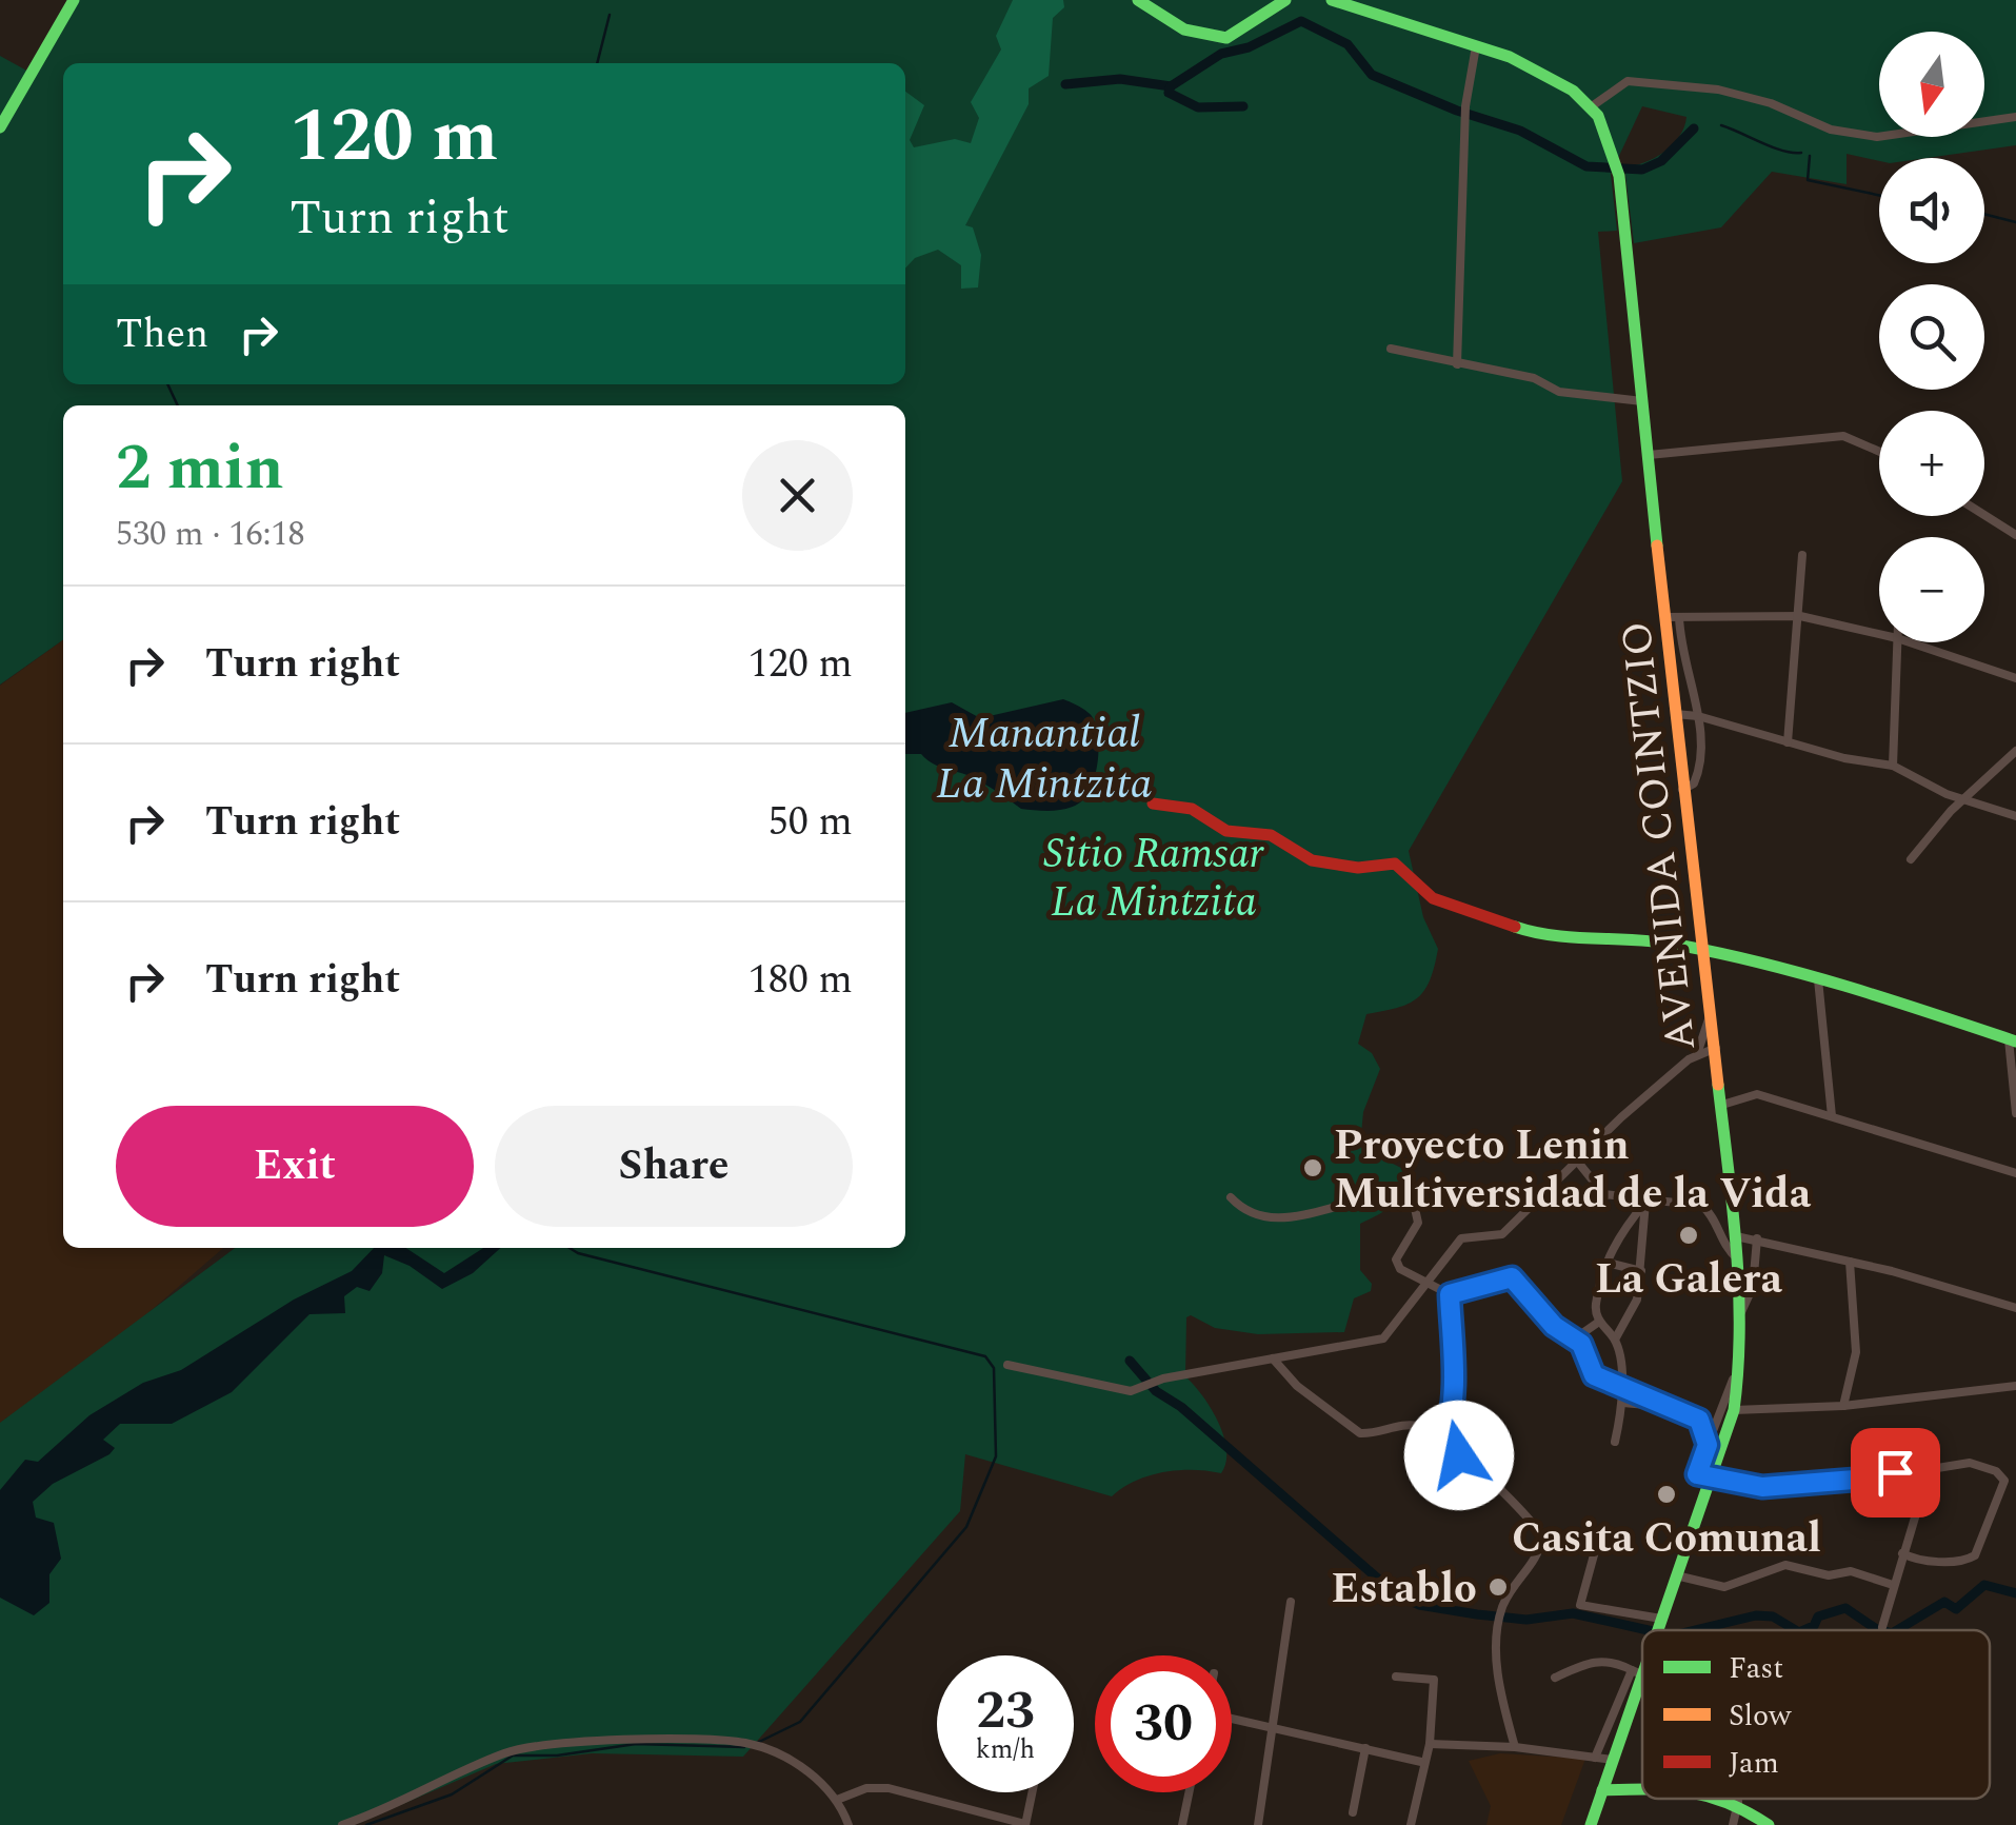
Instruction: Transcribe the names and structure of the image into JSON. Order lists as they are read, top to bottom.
{
  "streets": {
    "main road": ["AVENIDA COINTZIO"]
  },
  "water": ["Manantial La Mintzita"],
  "parks": ["Sitio Ramsar La Mintzita"],
  "places": [
    "Proyecto Lenin Multiversidad de la Vida",
    "La Galera",
    "Casita Comunal",
    "Establo"
  ],
  "legend": ["Fast", "Slow", "Jam"],
  "north": "bottom",
  "page": {
    "map_buttons": ["+", "−"],
    "turn": ["120 m", "Turn right"],
    "then": "Then",
    "heading": ["2 min", "530 m · 16:18"],
    "list": [
      {
        "name": "Turn right",
        "value": "120 m"
      },
      {
        "name": "Turn right",
        "value": "50 m"
      },
      {
        "name": "Turn right",
        "value": "180 m"
      }
    ],
    "buttons": ["Exit", "Share"],
    "speed": "23 km/h",
    "limit": "30"
  }
}
